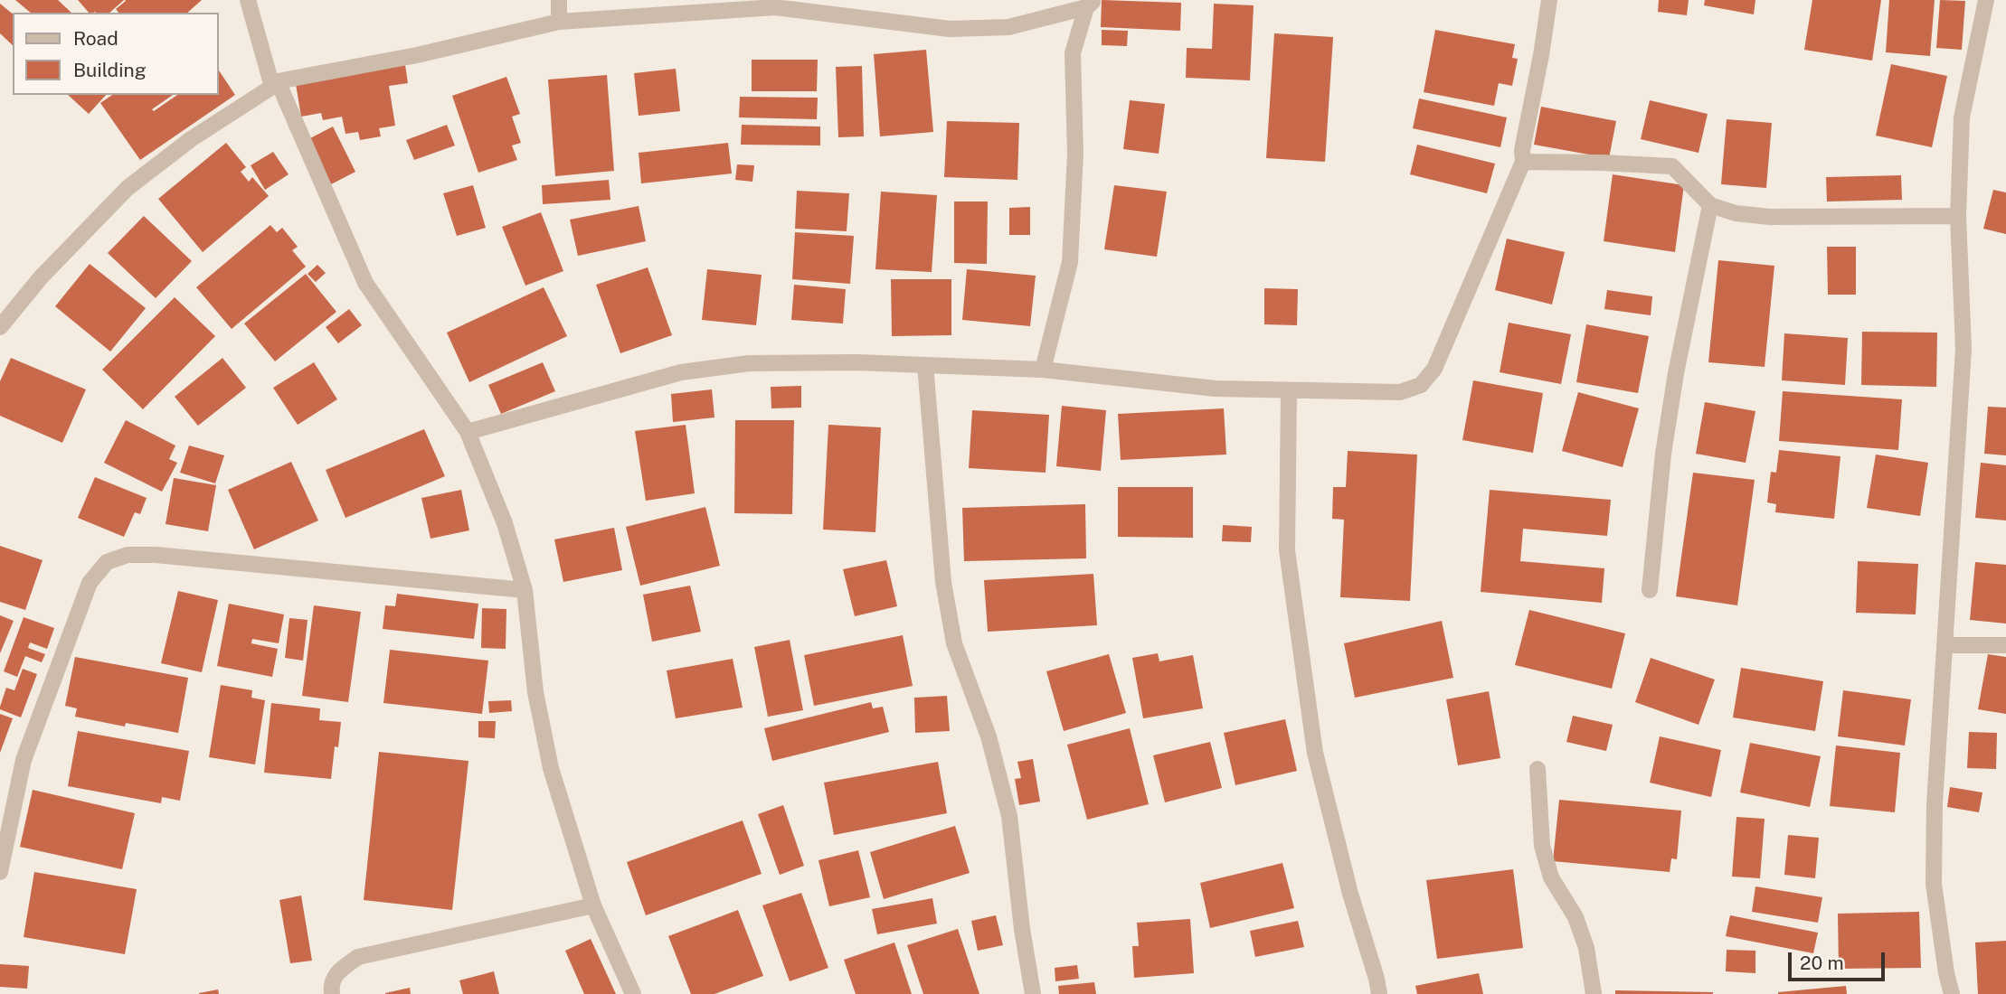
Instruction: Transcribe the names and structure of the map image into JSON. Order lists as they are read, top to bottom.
{
  "legend": ["Road", "Building"],
  "scale_bar": "20 m"
}
